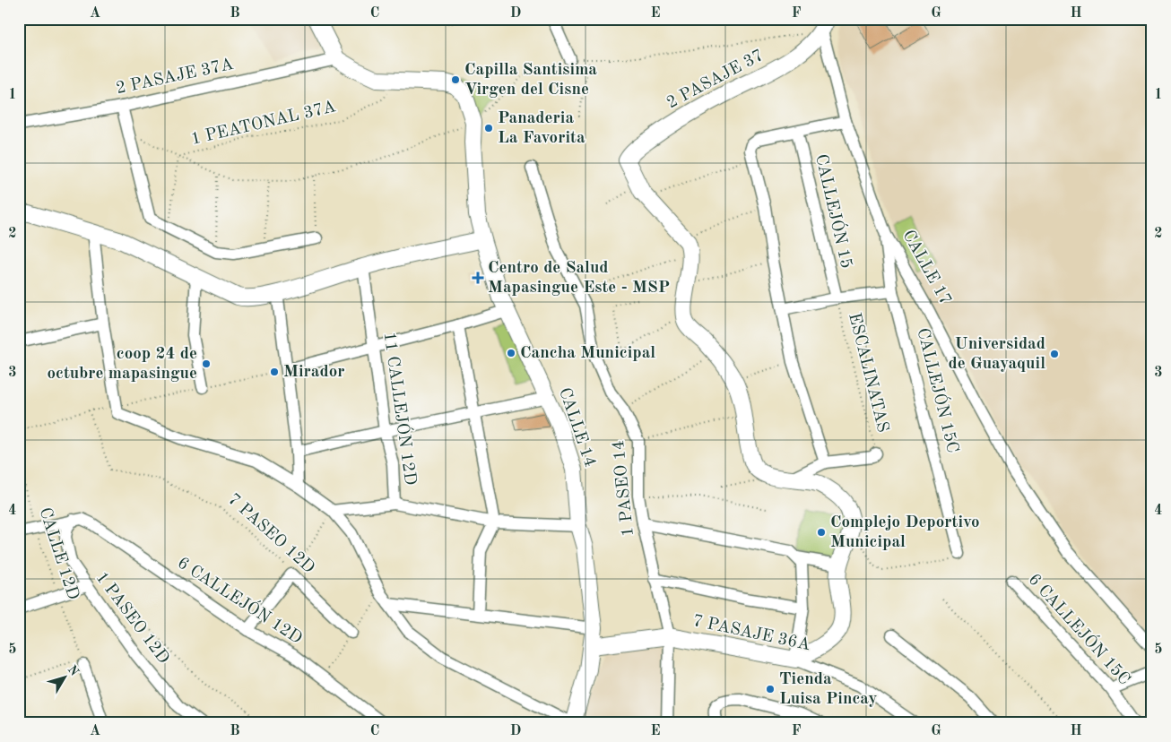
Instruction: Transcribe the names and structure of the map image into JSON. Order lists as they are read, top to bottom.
{
  "streets": {
    "street": [
      "2 PASAJE 37A",
      "2 PASAJE 37",
      "CALLEJÓN 15",
      "CALLE 17",
      "CALLEJÓN 15C",
      "11 CALLEJÓN 12D",
      "CALLE 14",
      "1 PASEO 14",
      "7 PASEO 12D",
      "6 CALLEJÓN 12D",
      "1 PASEO 12D",
      "6 CALLEJÓN 15C",
      "7 PASAJE 36A"
    ],
    "path": ["1 PEATONAL 37A", "ESCALINATAS", "CALLE 12D"]
  },
  "crossings": [
    ["2 PASAJE 37A", "CALLE 14"],
    ["2 PASAJE 37", "CALLE 17"],
    ["1 PEATONAL 37A", "CALLE 14"],
    ["CALLEJÓN 15", "ESCALINATAS"],
    ["CALLE 17", "CALLEJÓN 15C"],
    ["11 CALLEJÓN 12D", "CALLE 14"],
    ["CALLE 14", "7 PASAJE 36A"],
    ["1 PASEO 14", "7 PASAJE 36A"],
    ["6 CALLEJÓN 12D", "1 PASEO 12D"]
  ],
  "places": {
    "other": [
      "Capilla Santisima Virgen del Cisne",
      "Panaderia La Favorita",
      "Cancha Municipal",
      "Universidad de Guayaquil",
      "coop 24 de octubre mapasingue",
      "Mirador",
      "Complejo Deportivo Municipal",
      "Tienda Luisa Pincay"
    ],
    "health": ["Centro de Salud Mapasingue Este - MSP"]
  },
  "north": "top right",
  "grid": {
    "columns": [
      "A",
      "B",
      "C",
      "D",
      "E",
      "F",
      "G",
      "H"
    ],
    "rows": [
      "1",
      "2",
      "3",
      "4",
      "5"
    ]
  }
}
